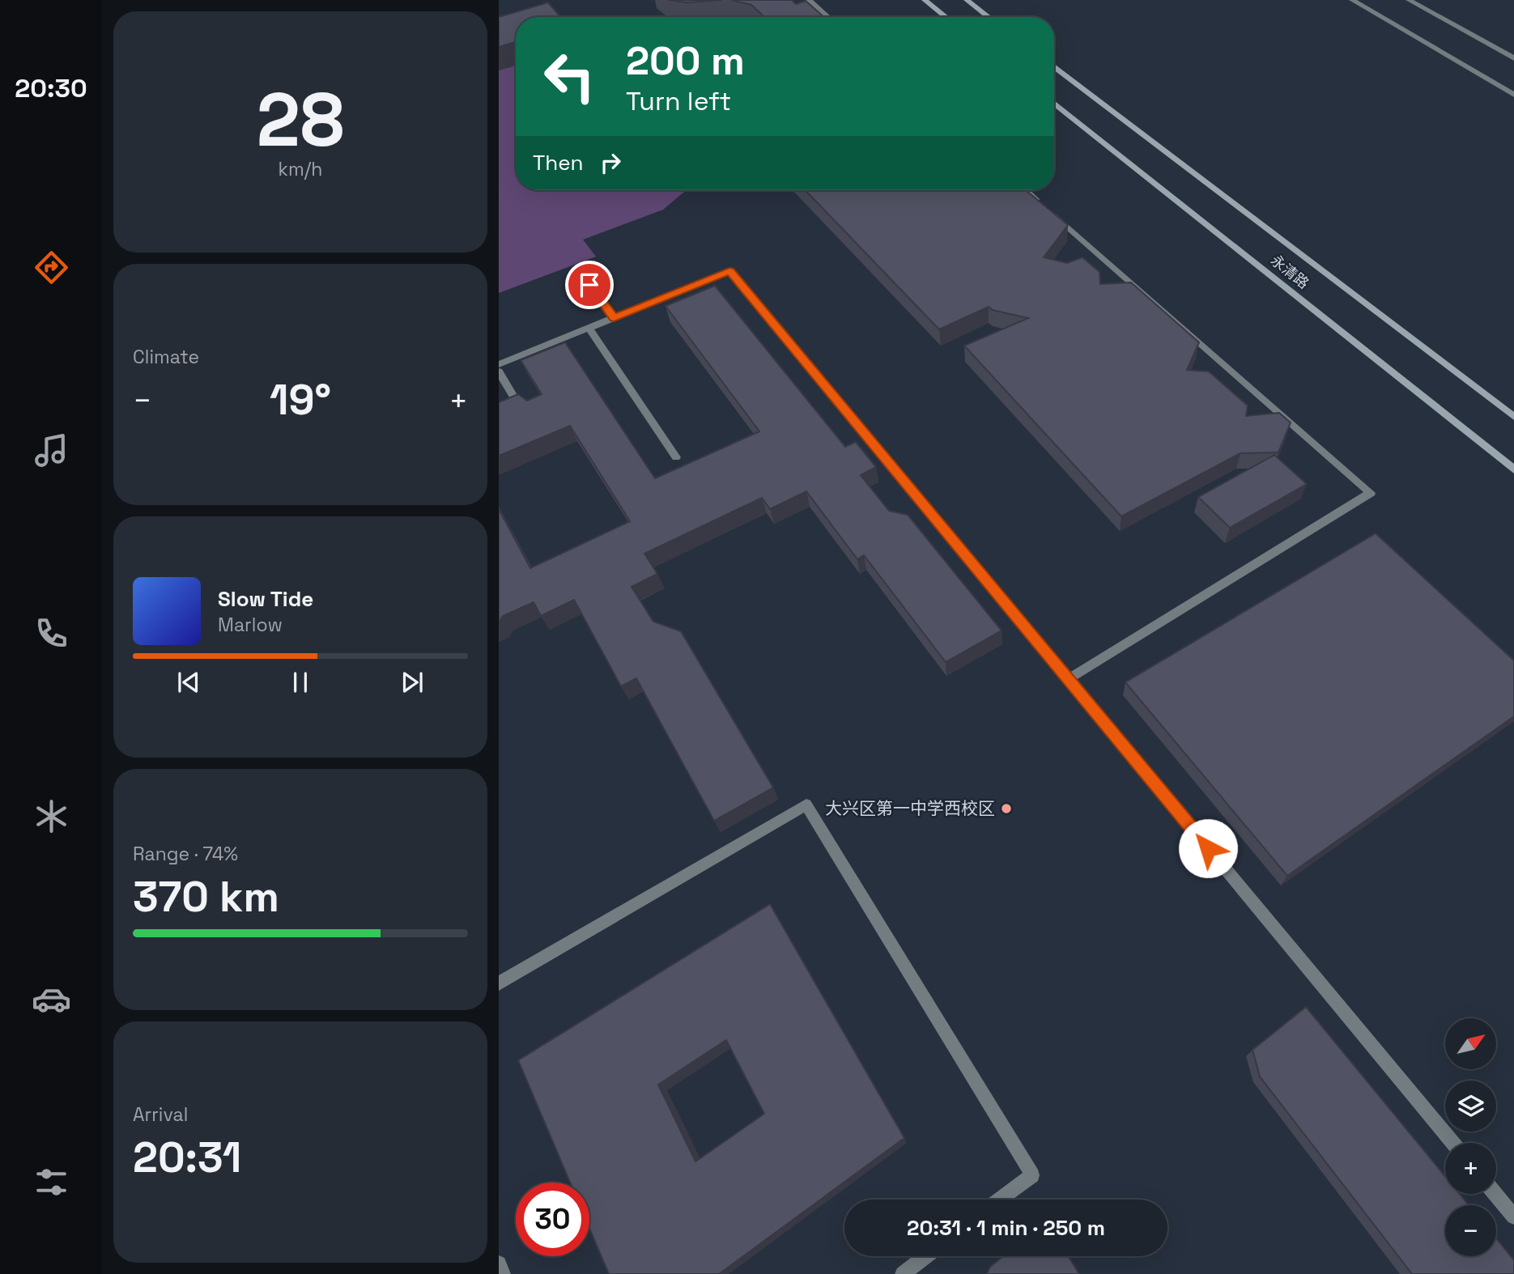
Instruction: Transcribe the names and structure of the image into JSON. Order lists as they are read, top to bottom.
{
  "streets": {
    "main road": ["永清路"]
  },
  "places": ["大兴区第一中学西校区"],
  "north": "top right",
  "page": {
    "tabs": "20:30",
    "tile": [
      ["28", "km/h"],
      "Climate",
      ["Range · 74%", "370 km"],
      ["Arrival", "20:31"]
    ],
    "turn": ["200 m", "Turn left"],
    "then": "Then",
    "heat": ["−", "19°", "+"],
    "song": ["Slow Tide", "Marlow"],
    "map_buttons": ["+", "−"],
    "limit": "30",
    "trip": "20:31 · 1 min · 250 m"
  }
}
